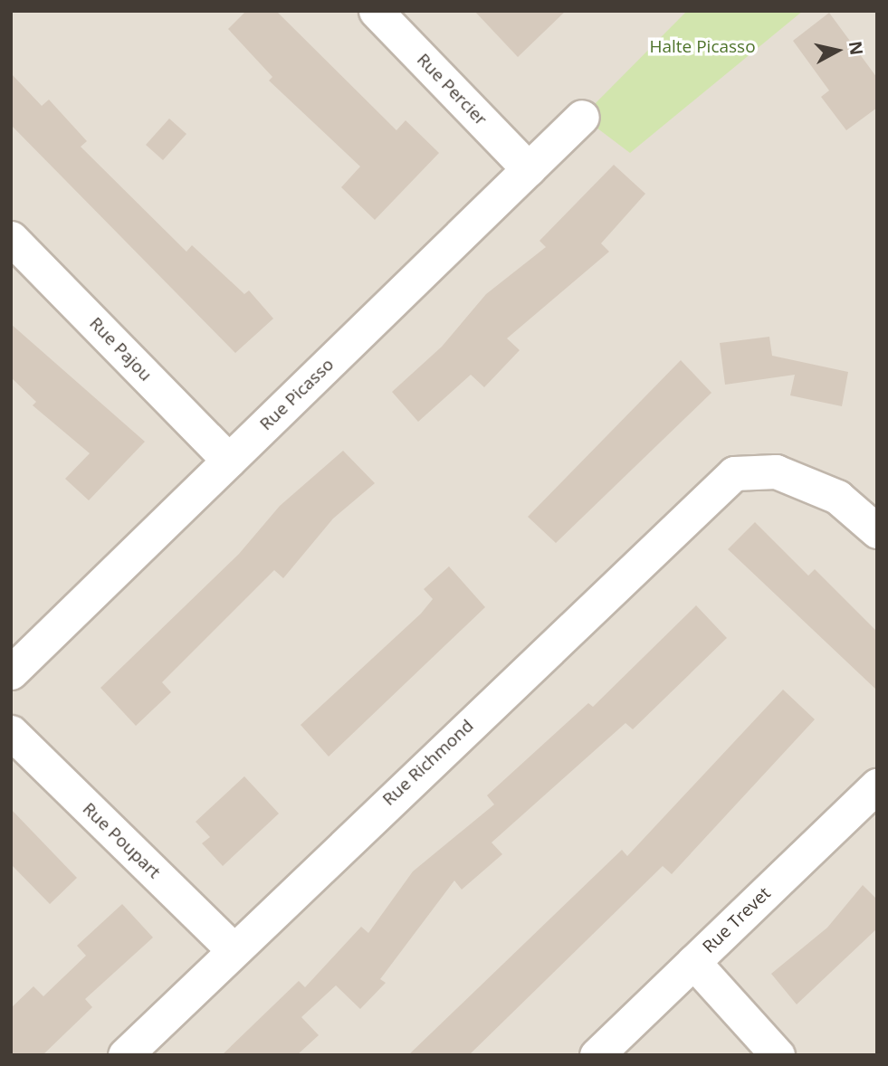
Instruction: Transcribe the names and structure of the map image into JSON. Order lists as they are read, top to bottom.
{
  "streets": {
    "street": [
      "Rue Percier",
      "Rue Pajou",
      "Rue Picasso",
      "Rue Richmond",
      "Rue Poupart",
      "Rue Trevet"
    ]
  },
  "crossings": [
    ["Rue Percier", "Rue Picasso"],
    ["Rue Pajou", "Rue Picasso"],
    ["Rue Richmond", "Rue Poupart"]
  ],
  "parks": ["Halte Picasso"],
  "north": "right"
}
